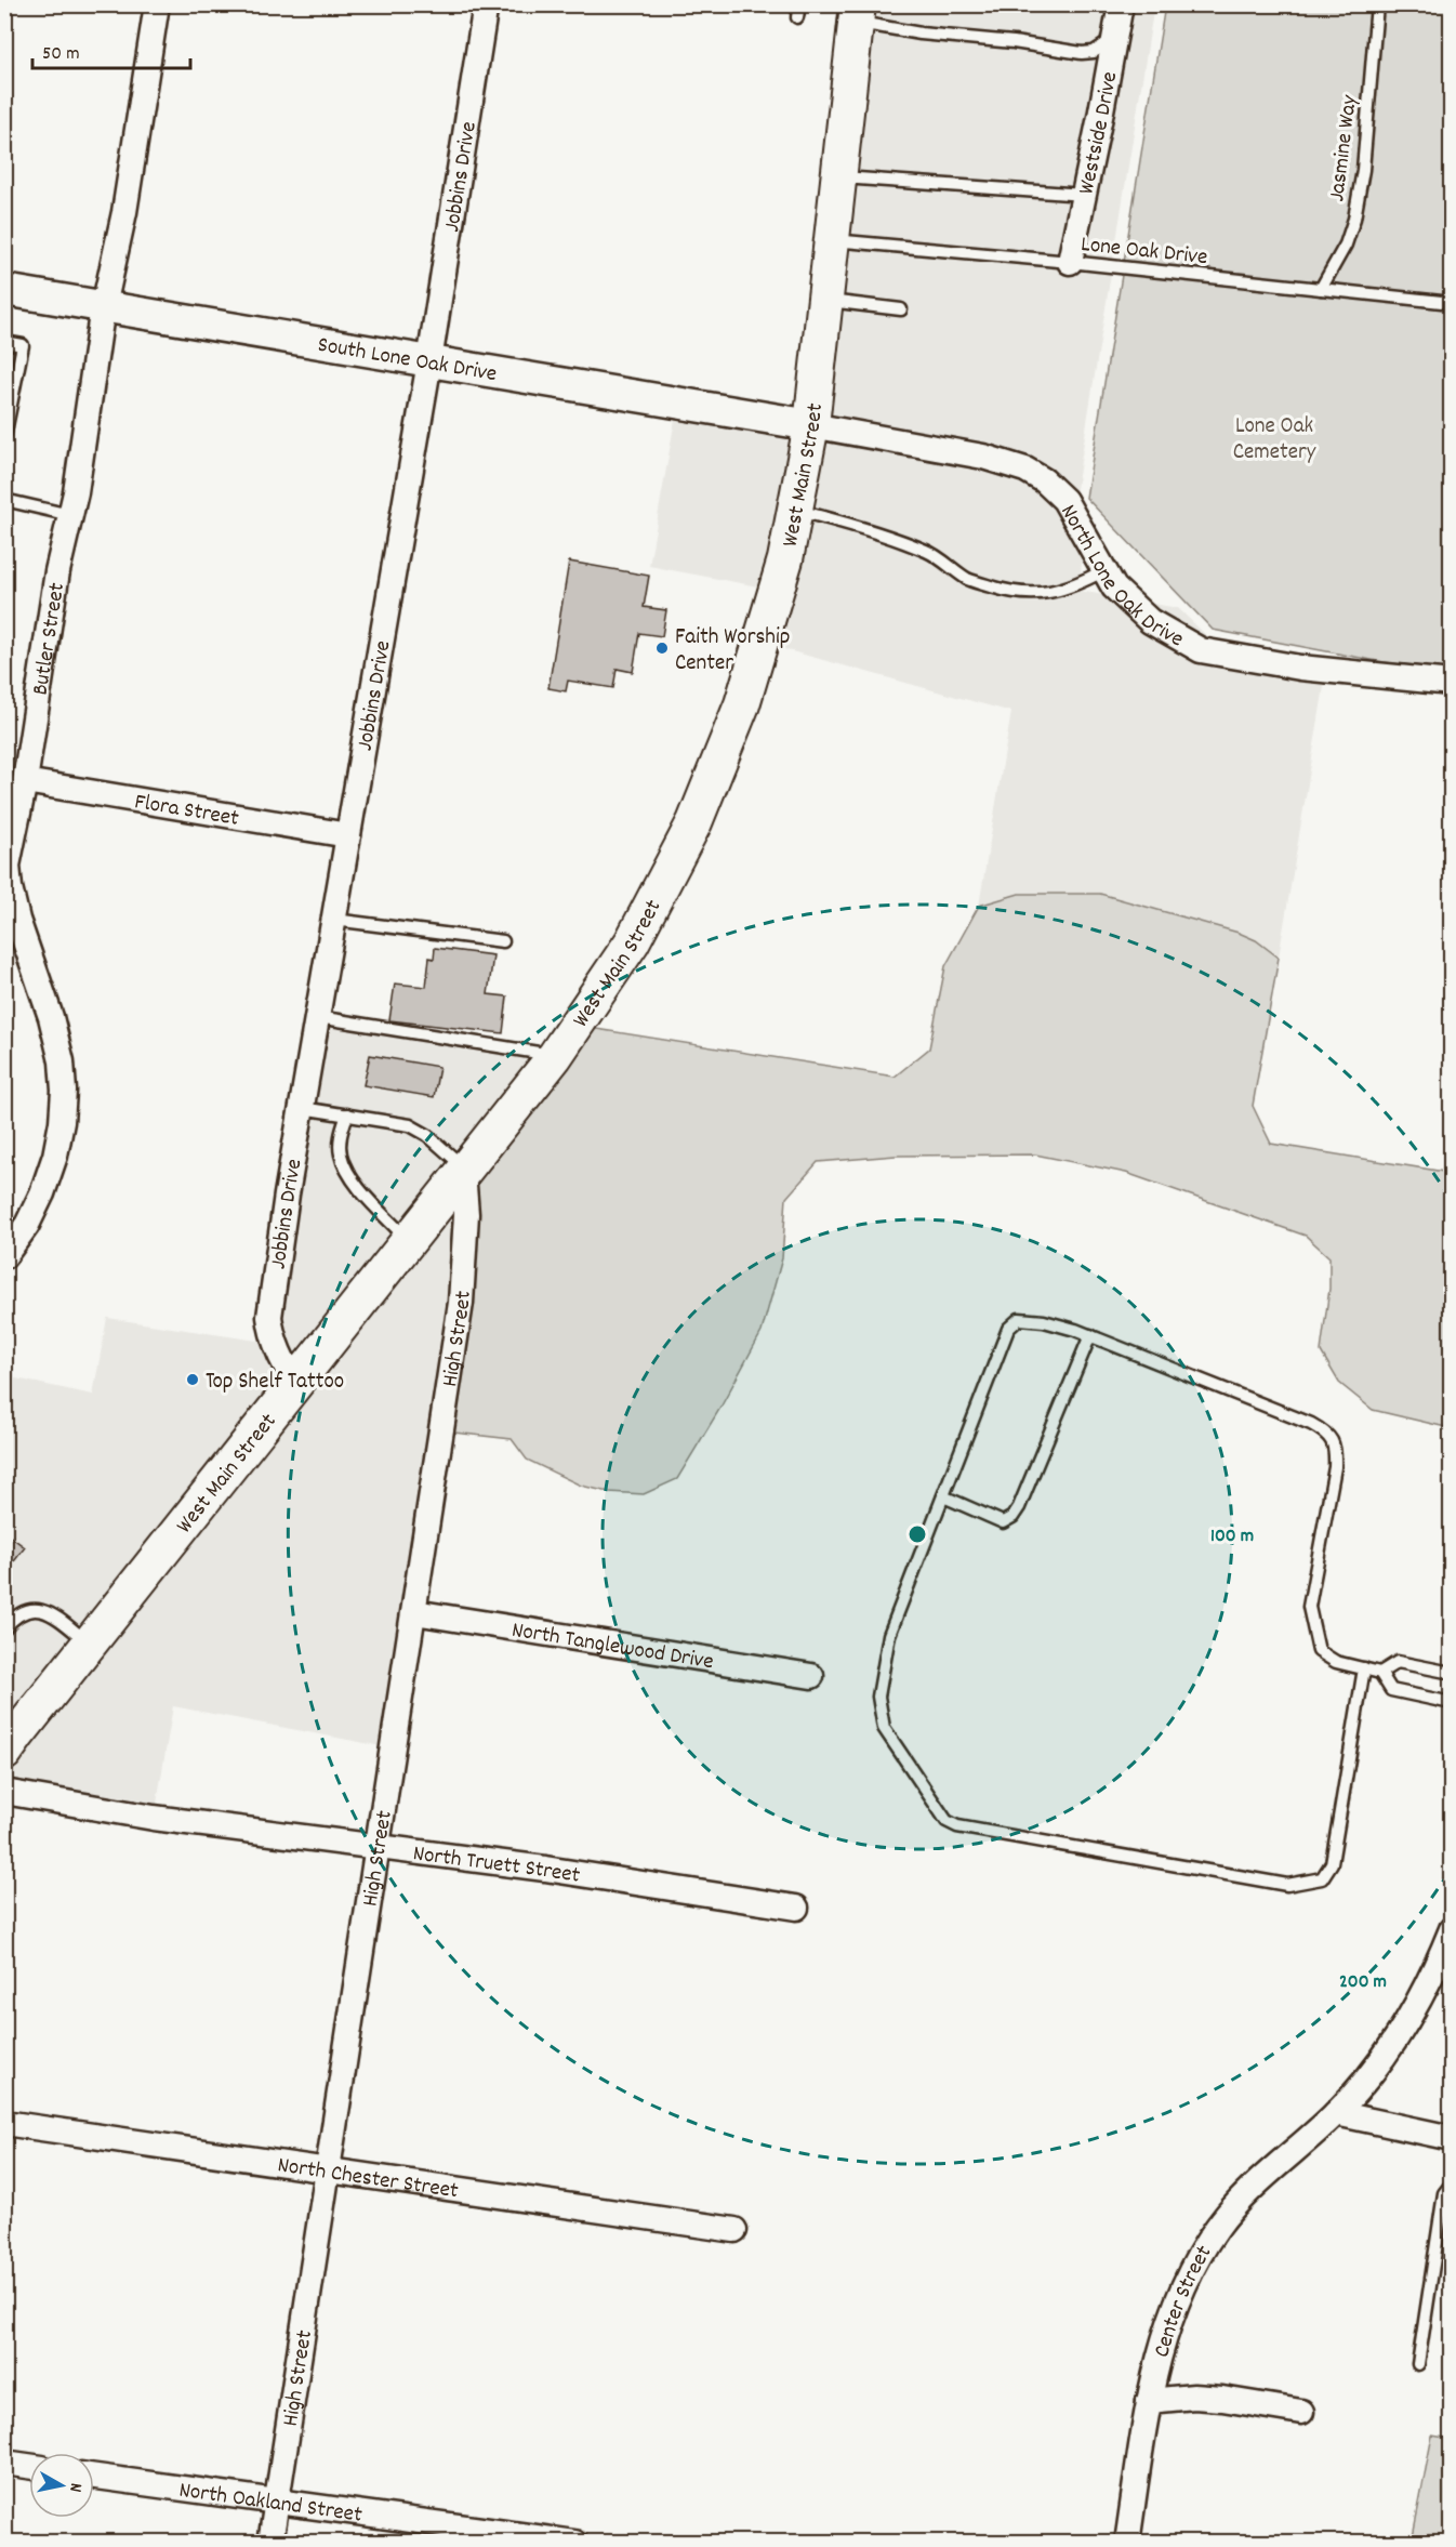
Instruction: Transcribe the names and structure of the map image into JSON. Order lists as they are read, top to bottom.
{
  "streets": {
    "main road": ["West Main Street"],
    "street": [
      "Westside Drive",
      "Jobbins Drive",
      "South Lone Oak Drive",
      "North Lone Oak Drive",
      "Butler Street",
      "Flora Street",
      "High Street",
      "North Tanglewood Drive",
      "North Truett Street",
      "North Chester Street",
      "Center Street",
      "North Oakland Street"
    ],
    "lane": ["Jasmine Way", "Lone Oak Drive"]
  },
  "crossings": [
    ["Westside Drive", "Lone Oak Drive"],
    ["Jasmine Way", "Lone Oak Drive"],
    ["Jobbins Drive", "South Lone Oak Drive"],
    ["Jobbins Drive", "West Main Street"],
    ["Jobbins Drive", "Flora Street"],
    ["Lone Oak Drive", "West Main Street"],
    ["South Lone Oak Drive", "West Main Street"],
    ["South Lone Oak Drive", "North Lone Oak Drive"],
    ["South Lone Oak Drive", "Butler Street"],
    ["West Main Street", "North Lone Oak Drive"],
    ["West Main Street", "High Street"],
    ["Butler Street", "Flora Street"],
    ["High Street", "North Tanglewood Drive"],
    ["High Street", "North Truett Street"],
    ["High Street", "North Chester Street"],
    ["High Street", "North Oakland Street"]
  ],
  "parks": ["Lone Oak Cemetery"],
  "places": ["Faith Worship Center", "Top Shelf Tattoo"],
  "scale_bar": "50 m",
  "north": "right",
  "rings": ["100 m", "200 m"]
}
